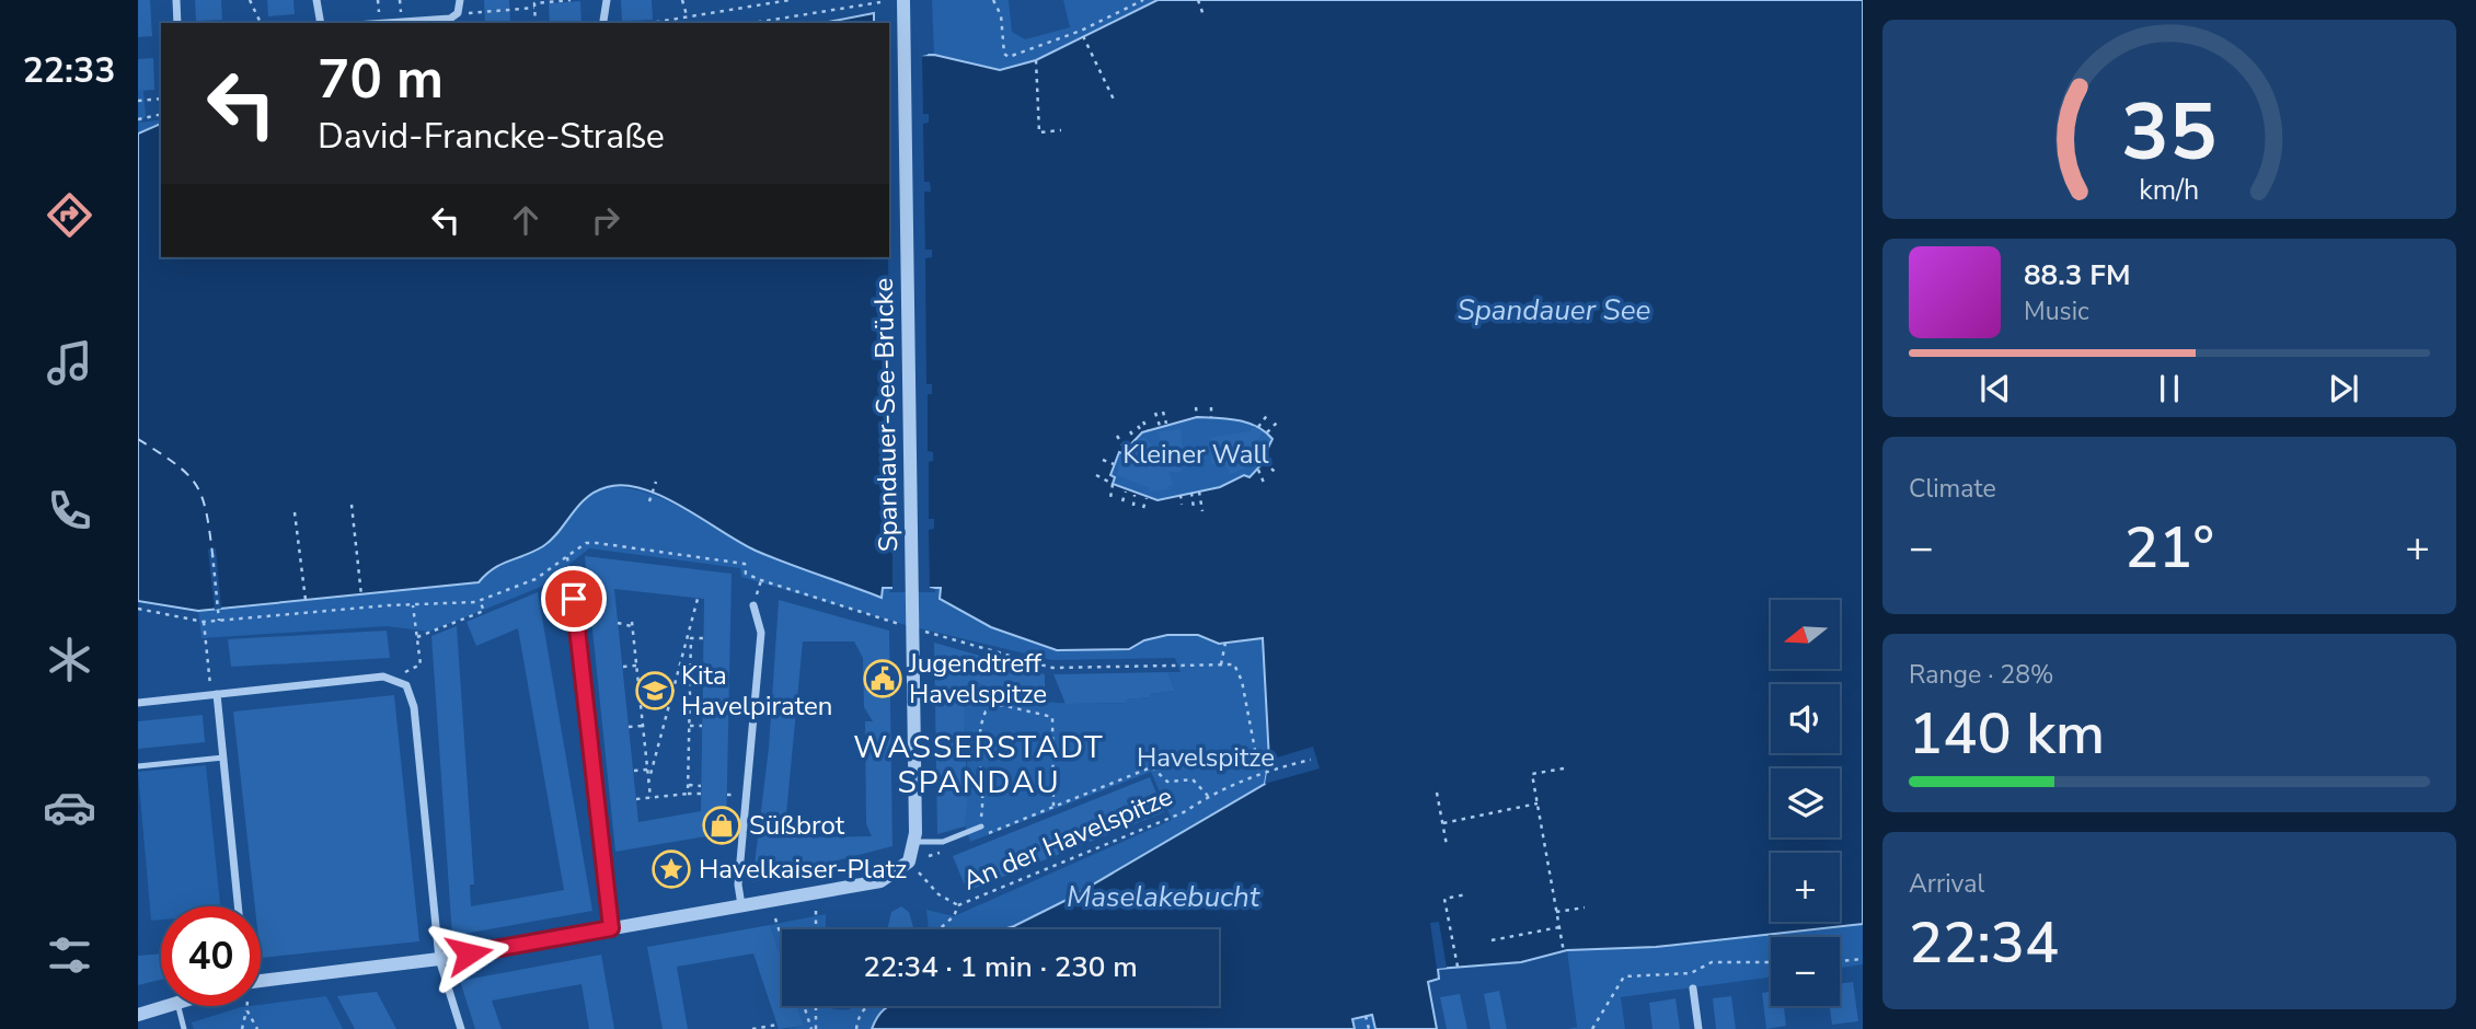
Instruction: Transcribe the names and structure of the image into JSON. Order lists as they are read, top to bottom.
{
  "streets": {
    "street": ["Spandauer-See-Brücke"],
    "path": ["An der Havelspitze"]
  },
  "districts": ["WASSERSTADT SPANDAU"],
  "water": ["Spandauer See", "Maselakebucht"],
  "parks": ["Kleiner Wall", "Havelspitze"],
  "places": {
    "public building": ["Jugendtreff Havelspitze"],
    "school or university": ["Kita Havelpiraten"],
    "shop": ["Süßbrot"],
    "place": ["Havelkaiser-Platz"]
  },
  "north": "left",
  "page": {
    "tabs": "22:33",
    "turn": ["70 m", "David-Francke-Straße"],
    "song": ["88.3 FM", "Music"],
    "tile": [
      "Climate",
      ["Range · 28%", "140 km"],
      ["Arrival", "22:34"]
    ],
    "heat": ["−", "21°", "+"],
    "map_buttons": ["+", "−"],
    "limit": "40",
    "trip": "22:34 · 1 min · 230 m",
    "gauge": ["35", "km/h"]
  }
}
